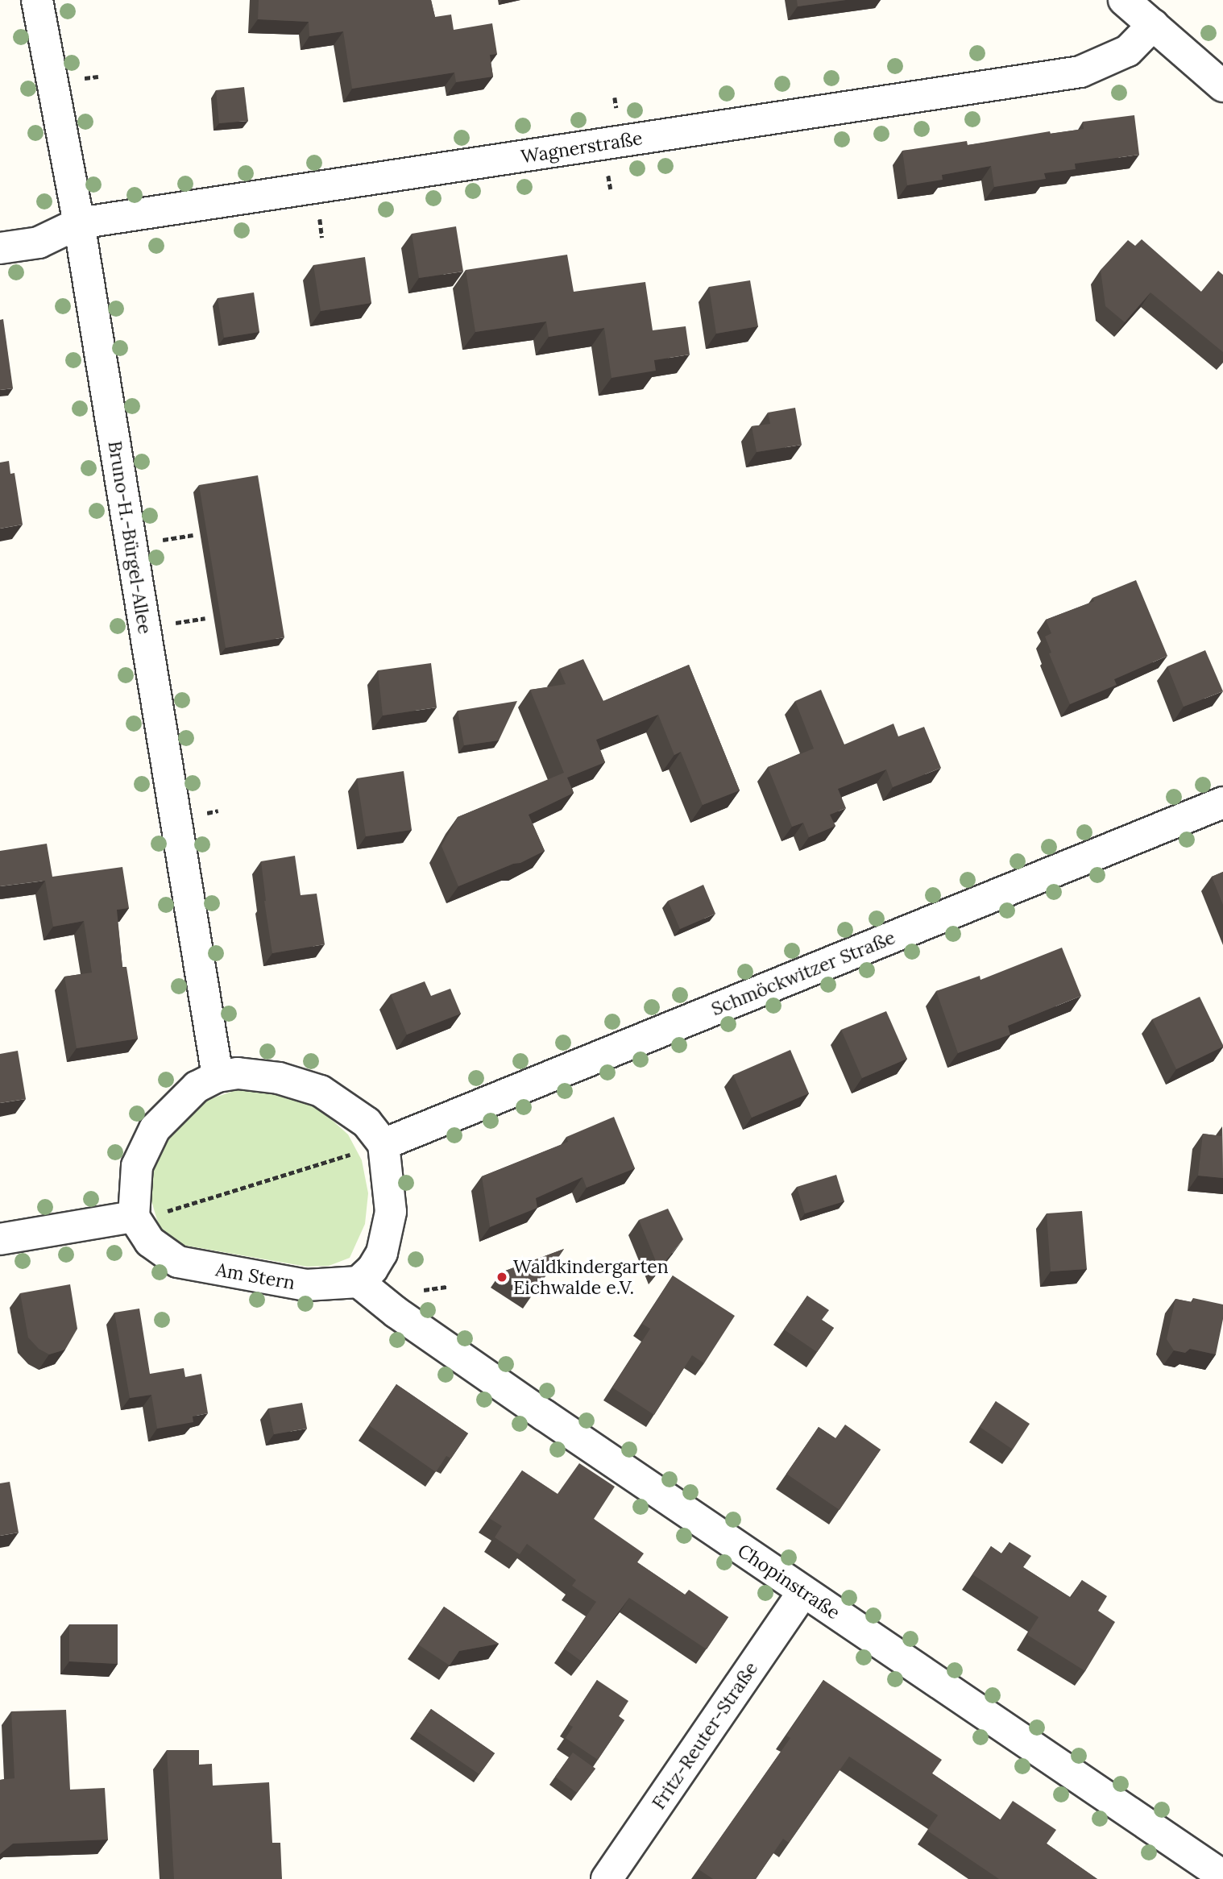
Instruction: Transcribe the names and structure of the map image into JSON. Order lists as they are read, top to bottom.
{
  "streets": {
    "street": [
      "Wagnerstraße",
      "Bruno-H.-Bürgel-Allee",
      "Schmöckwitzer Straße",
      "Am Stern",
      "Chopinstraße",
      "Fritz-Reuter-Straße"
    ]
  },
  "crossings": [
    ["Wagnerstraße", "Bruno-H.-Bürgel-Allee"],
    ["Am Stern", "Chopinstraße"],
    ["Chopinstraße", "Fritz-Reuter-Straße"]
  ],
  "places": ["Waldkindergarten Eichwalde e.V."]
}
